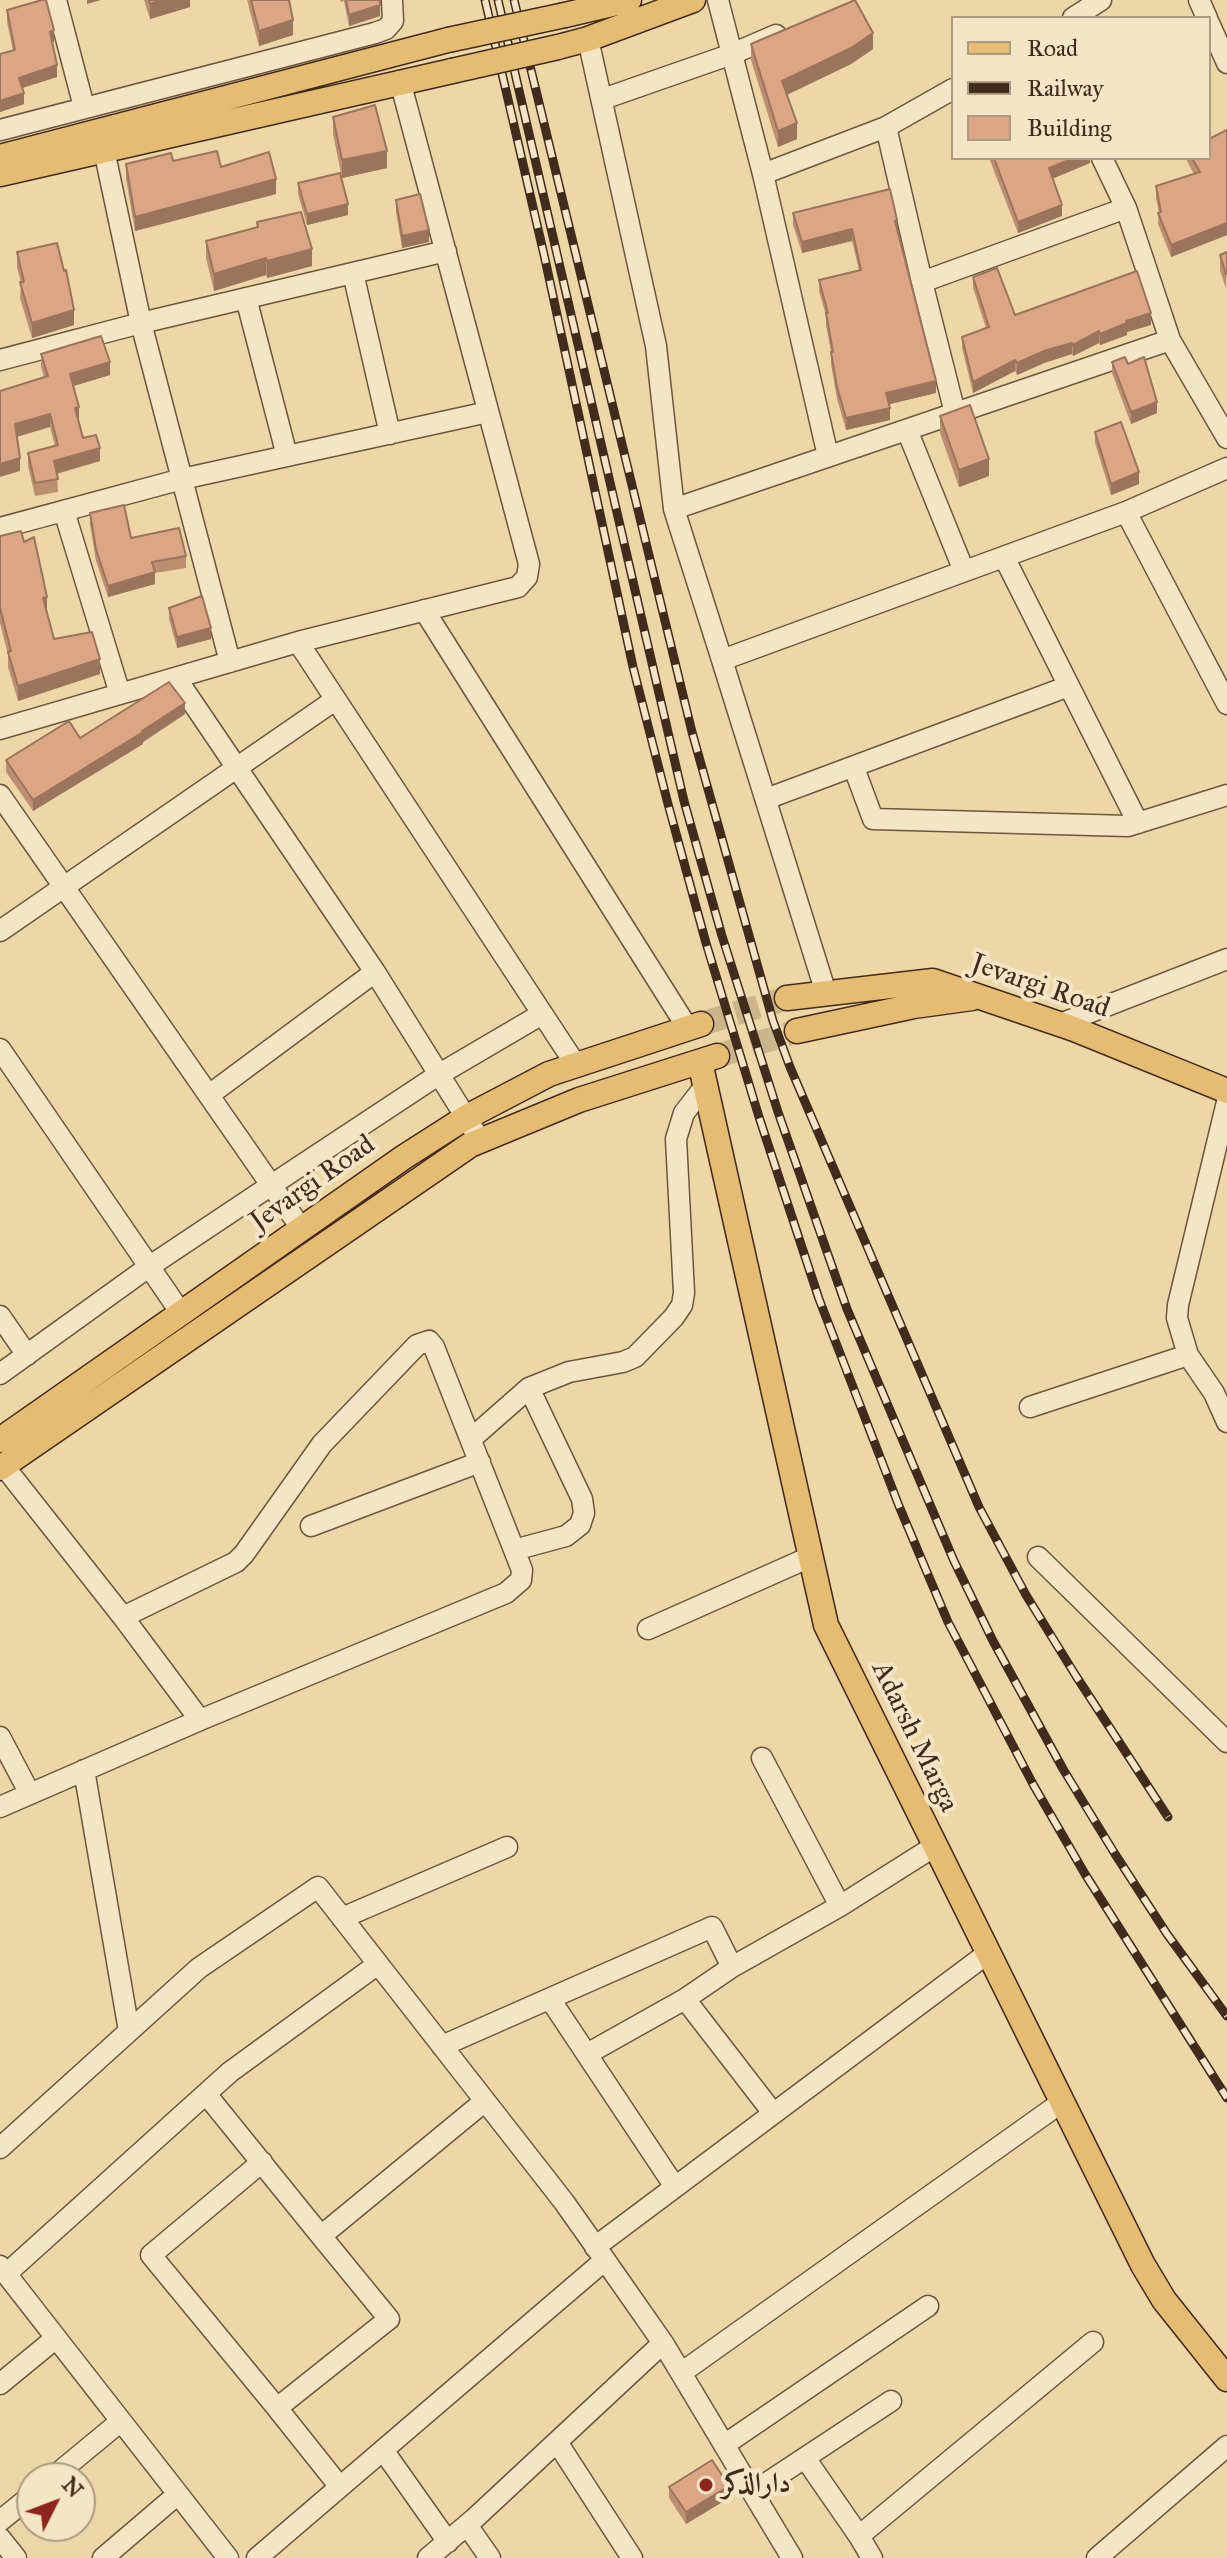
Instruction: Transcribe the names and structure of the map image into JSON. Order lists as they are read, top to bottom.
{
  "streets": {
    "main road": ["Jevargi Road", "Adarsh Marga"]
  },
  "places": ["دارالذکر"],
  "legend": ["Road", "Railway", "Building"],
  "north": "top right"
}
